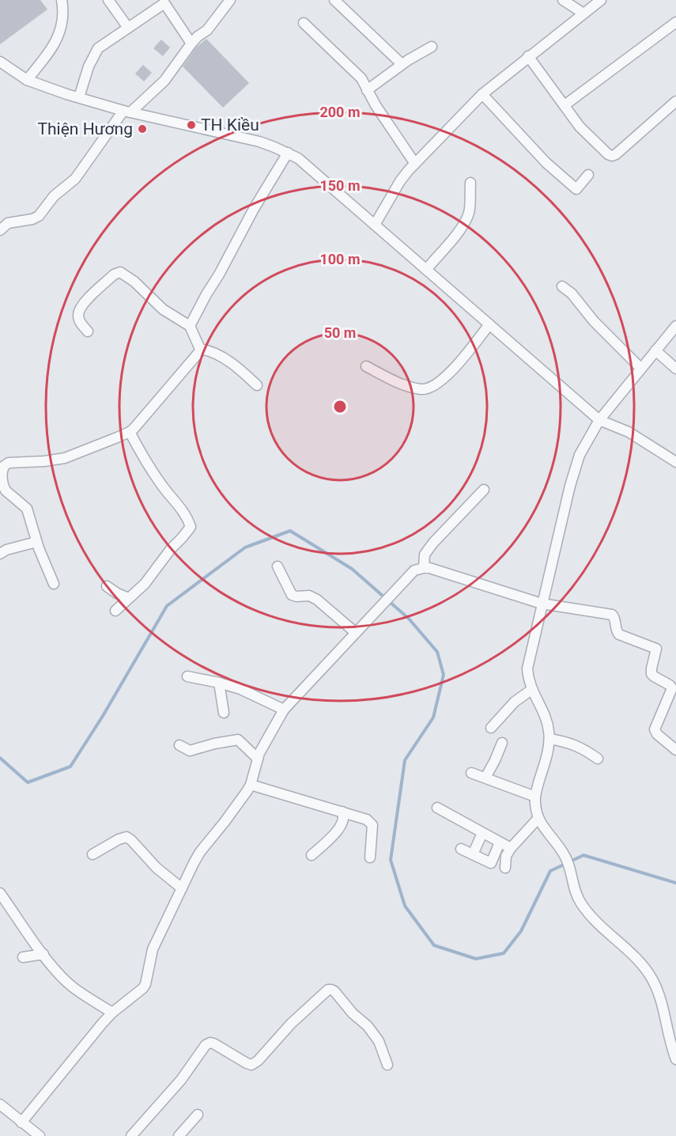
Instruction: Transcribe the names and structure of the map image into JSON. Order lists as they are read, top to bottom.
{
  "places": ["TH Kiều", "Thiện Hương"],
  "rings": [
    "200 m",
    "150 m",
    "100 m",
    "50 m"
  ]
}
